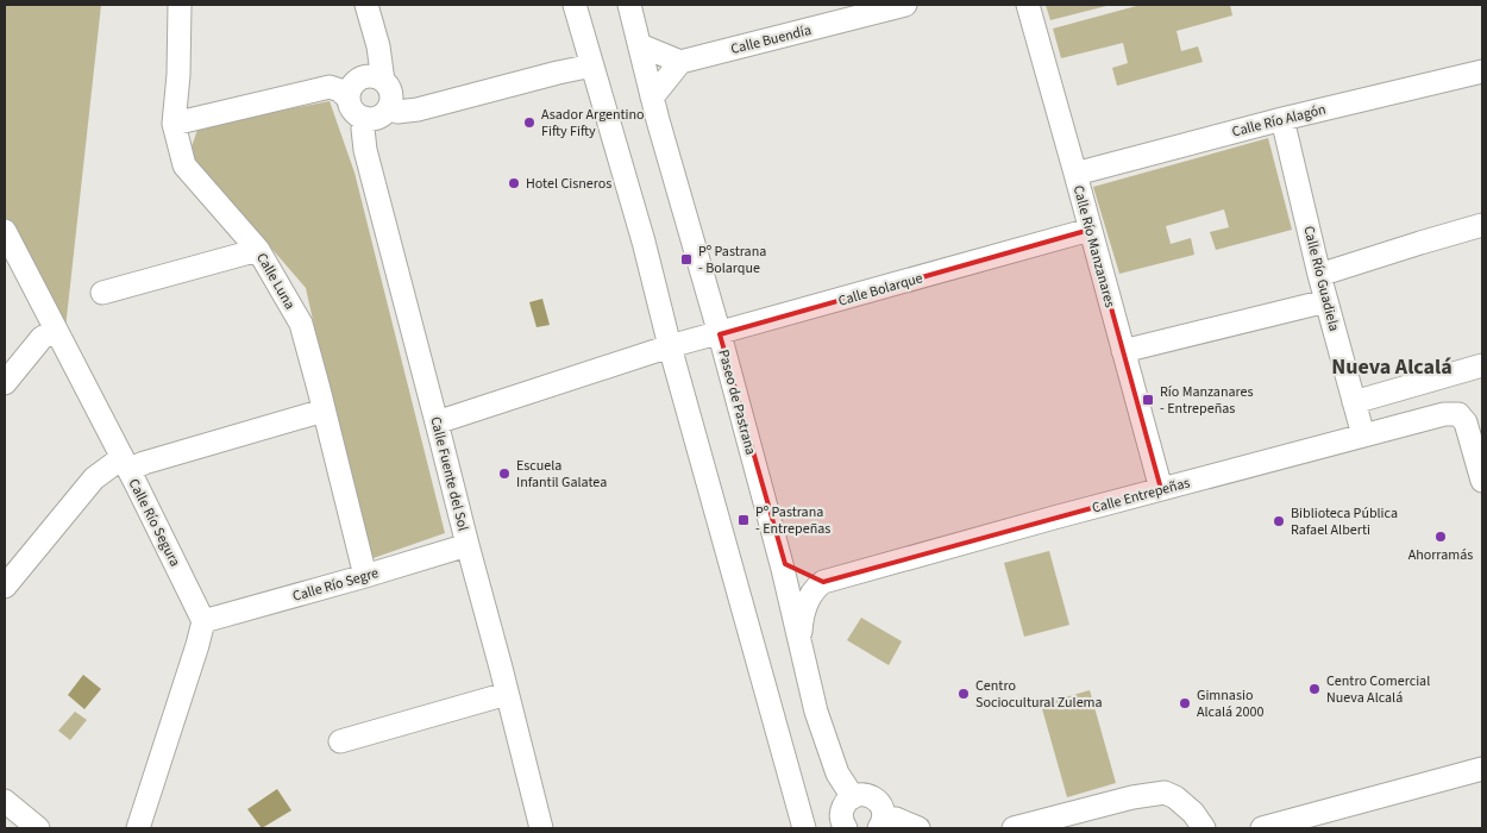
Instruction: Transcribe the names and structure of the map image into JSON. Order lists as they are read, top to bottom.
{
  "streets": {
    "street": [
      "Calle Buendía",
      "Calle Río Alagón",
      "Calle Río Manzanares",
      "Calle Río Guadiela",
      "Calle Luna",
      "Calle Bolarque",
      "Paseo de Pastrana",
      "Calle Fuente del Sol",
      "Calle Entrepeñas",
      "Calle Río Segura",
      "Calle Río Segre"
    ]
  },
  "crossings": [
    ["Calle Río Alagón", "Calle Río Manzanares"],
    ["Calle Río Alagón", "Calle Río Guadiela"],
    ["Calle Río Manzanares", "Calle Bolarque"],
    ["Calle Río Manzanares", "Calle Entrepeñas"],
    ["Calle Río Guadiela", "Calle Entrepeñas"],
    ["Calle Luna", "Calle Río Segre"],
    ["Calle Bolarque", "Paseo de Pastrana"],
    ["Calle Bolarque", "Calle Fuente del Sol"],
    ["Calle Fuente del Sol", "Calle Río Segre"],
    ["Calle Río Segura", "Calle Río Segre"]
  ],
  "districts": ["Nueva Alcalá"],
  "places": {
    "other": [
      "Asador Argentino Fifty Fifty",
      "Hotel Cisneros",
      "Escuela Infantil Galatea",
      "Biblioteca Pública Rafael Alberti",
      "Ahorramás",
      "Centro Comercial Nueva Alcalá",
      "Centro Sociocultural Zulema",
      "Gimnasio Alcalá 2000"
    ],
    "transit": ["Pº Pastrana - Bolarque", "Río Manzanares - Entrepeñas", "Pº Pastrana - Entrepeñas"]
  }
}
